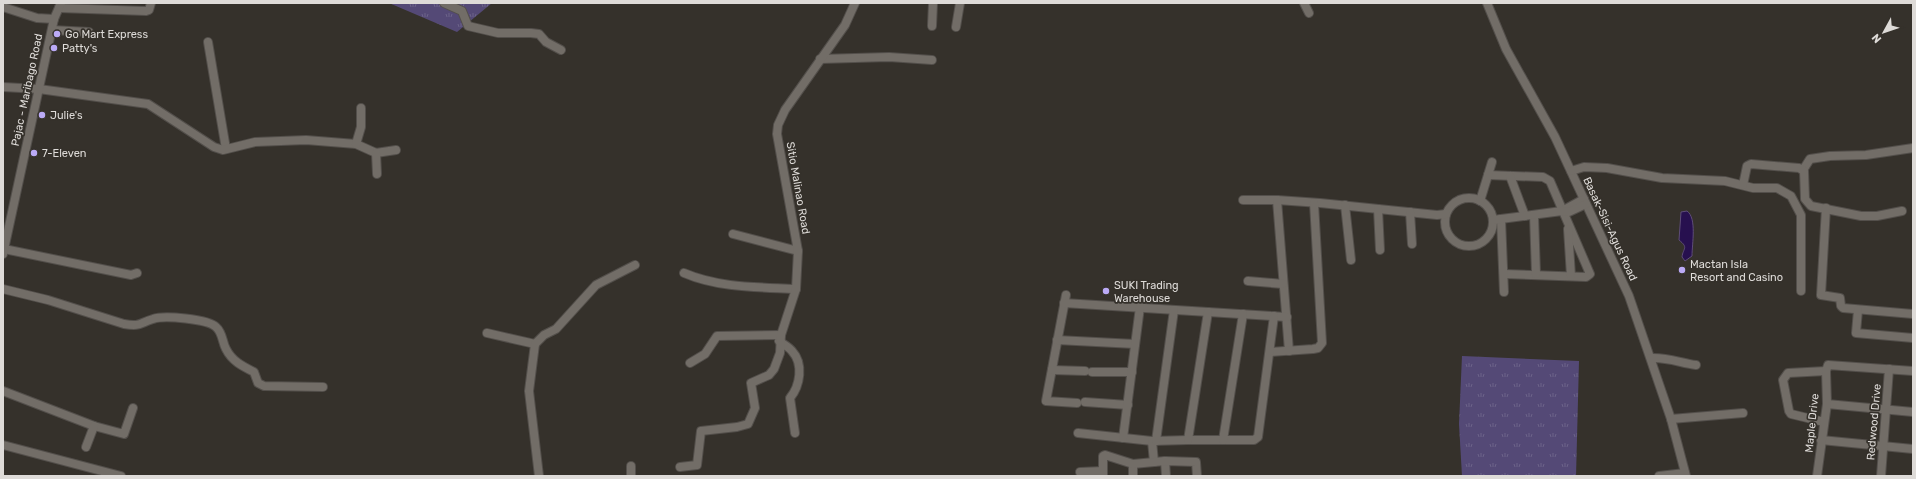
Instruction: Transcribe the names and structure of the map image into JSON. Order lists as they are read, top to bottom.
{
  "streets": {
    "street": [
      "Pajac - Maribago Road",
      "Sitio Malinao Road",
      "Basak-Sisi-Agus Road",
      "Redwood Drive",
      "Maple Drive"
    ]
  },
  "places": [
    "Go Mart Express",
    "Patty's",
    "Julie's",
    "7-Eleven",
    "Mactan Isla Resort and Casino",
    "SUKI Trading Warehouse"
  ],
  "north": "bottom left"
}
